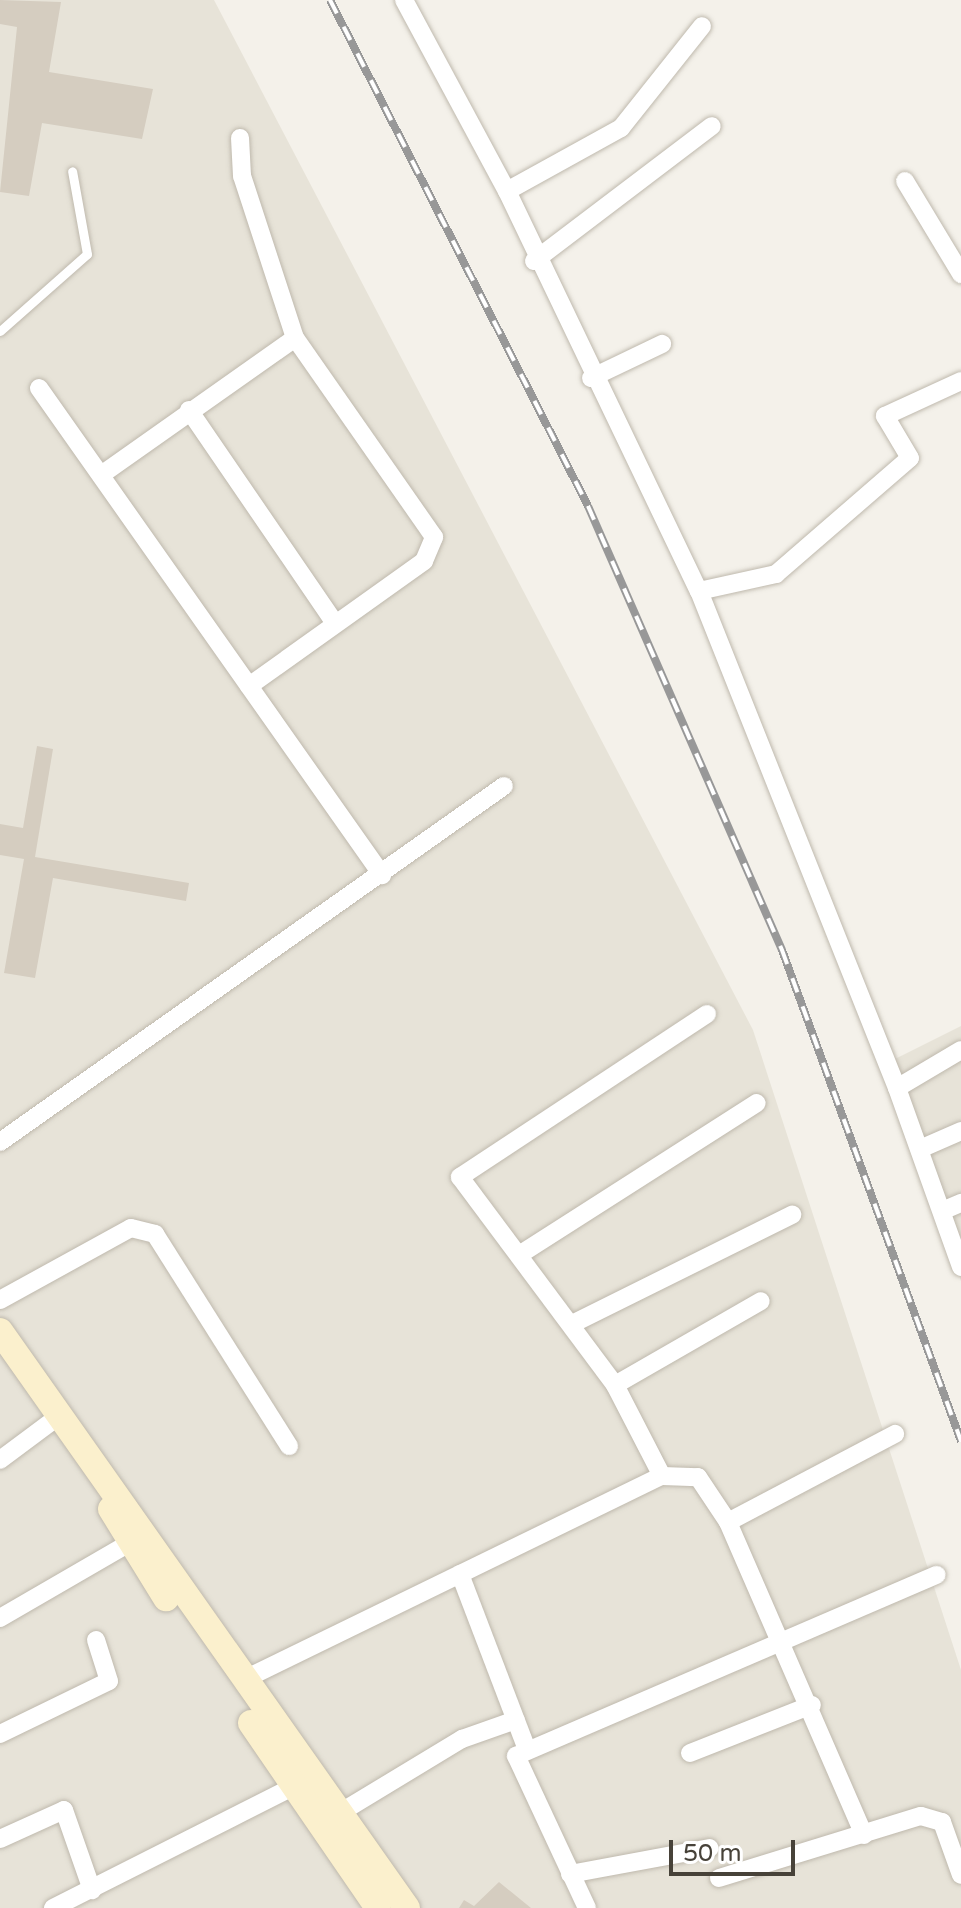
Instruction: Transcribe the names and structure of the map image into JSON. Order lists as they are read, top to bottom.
{
  "scale_bar": "50 m"
}
